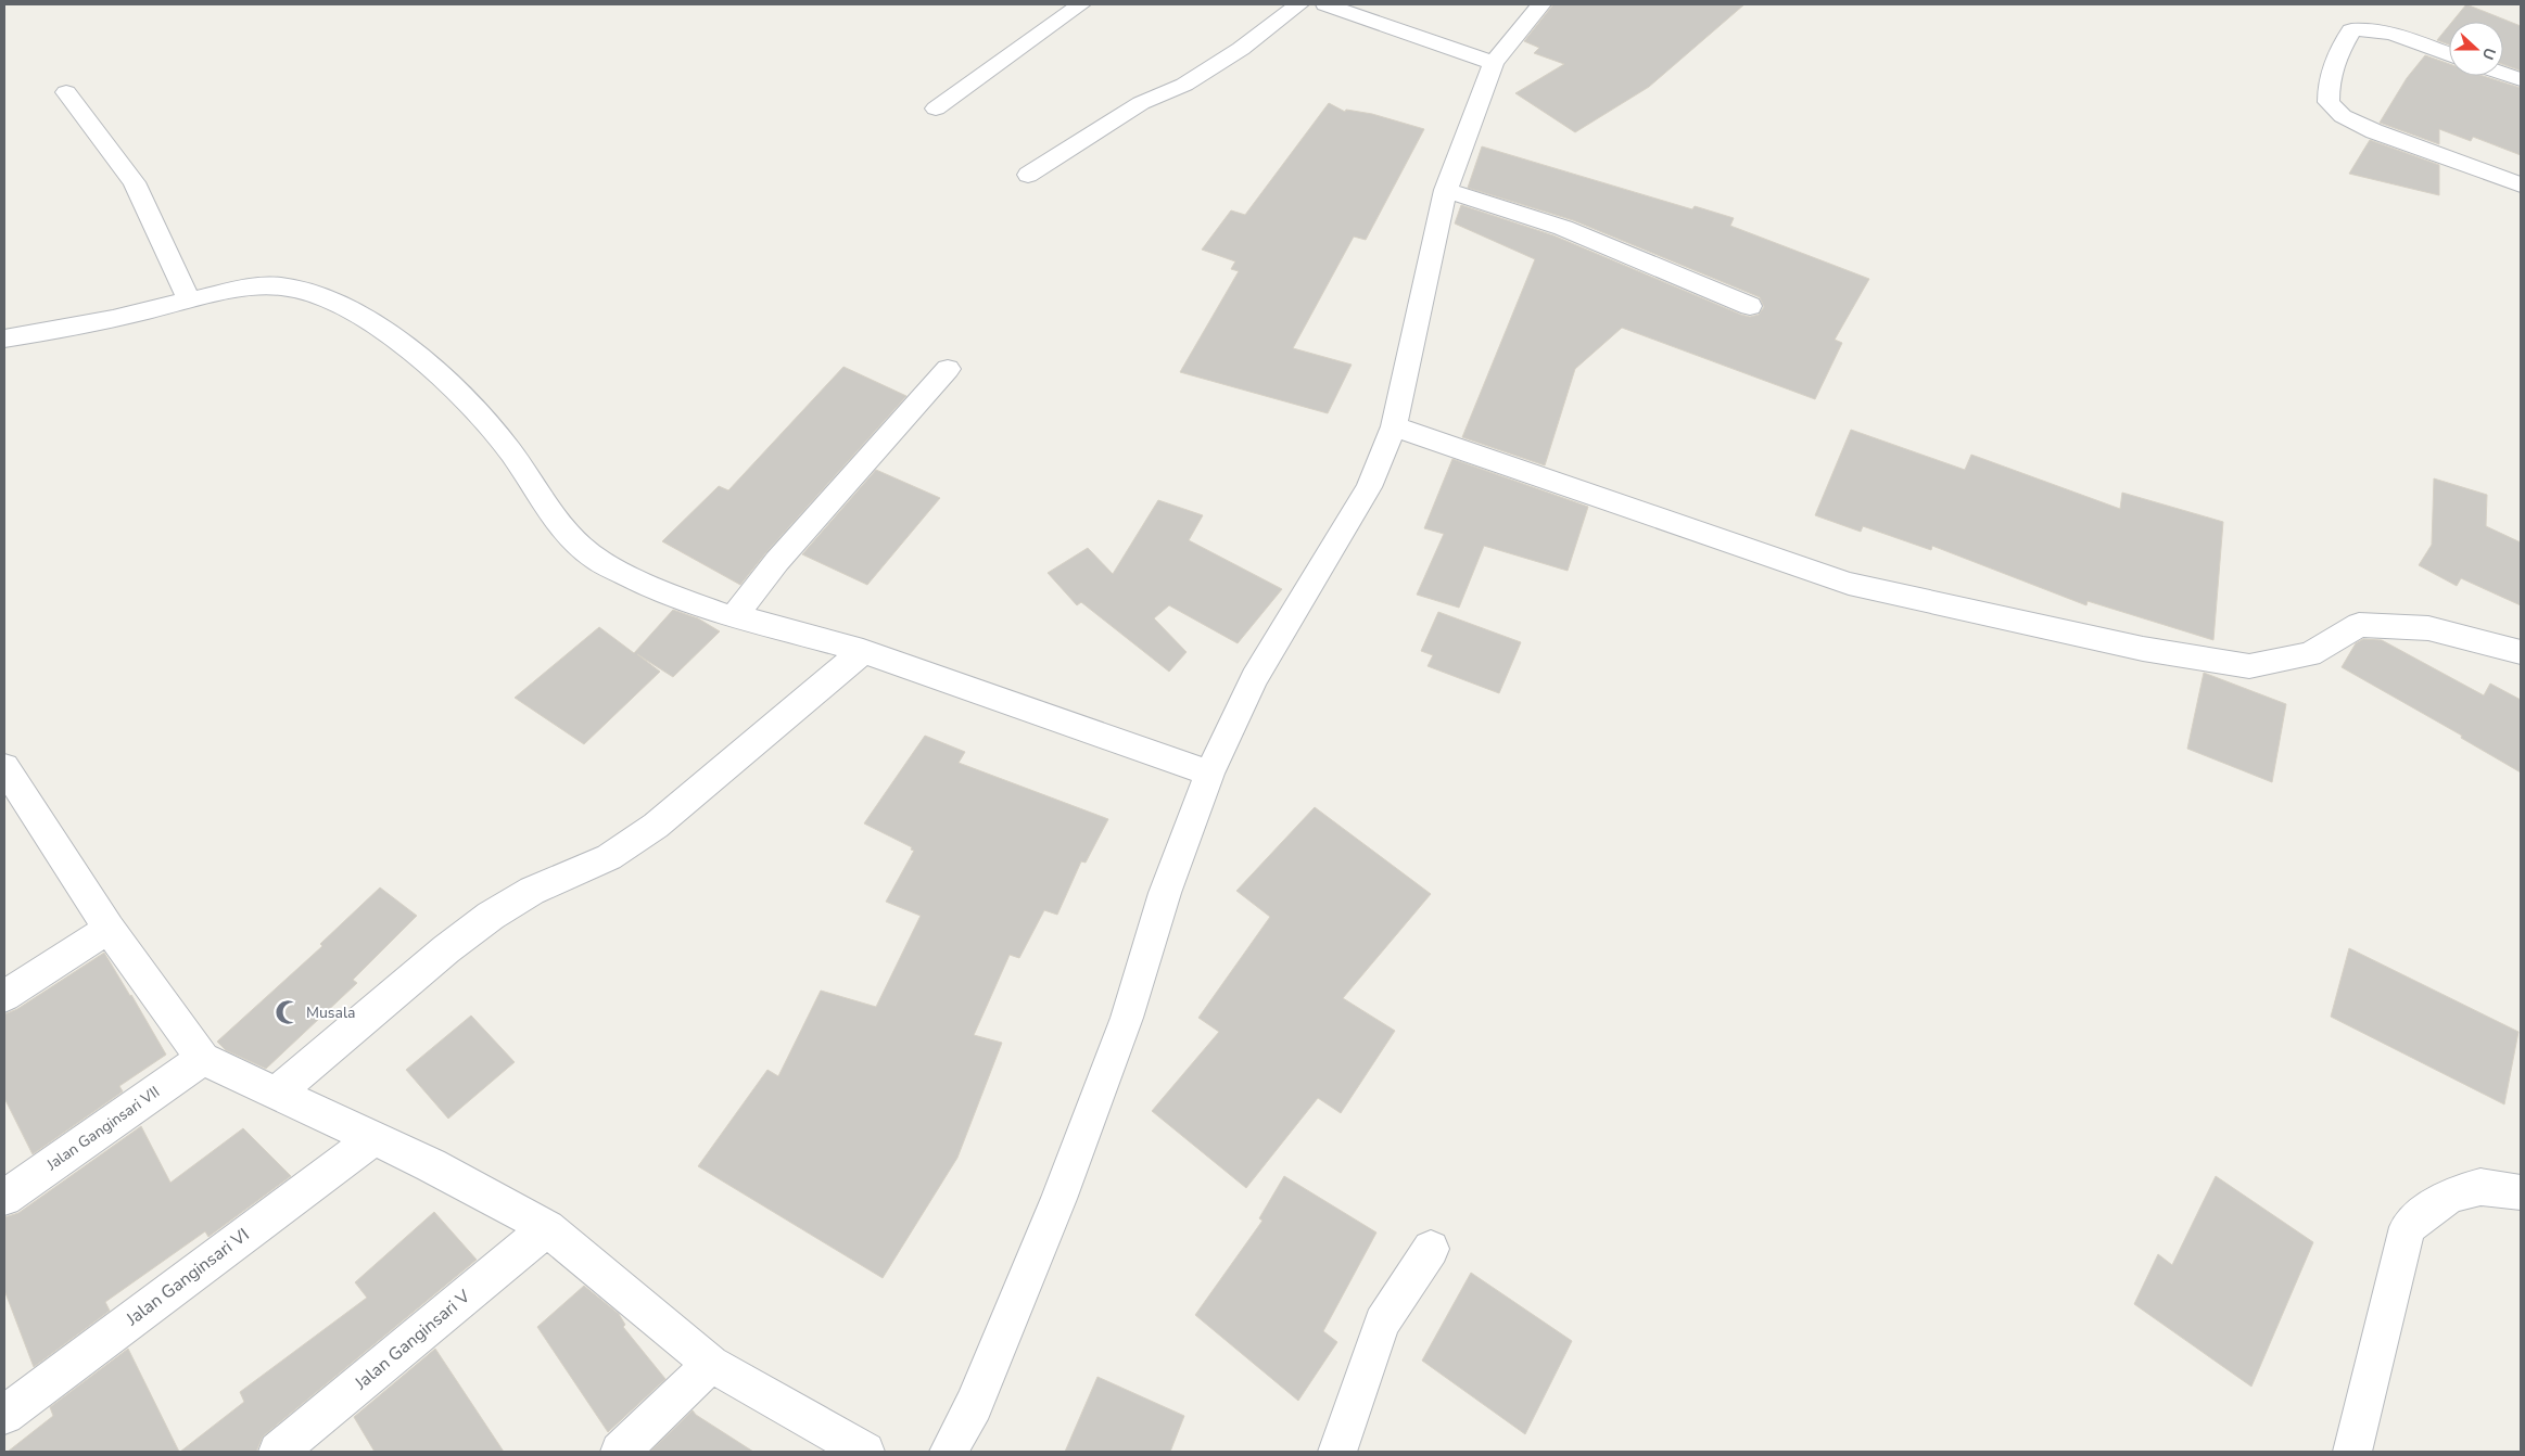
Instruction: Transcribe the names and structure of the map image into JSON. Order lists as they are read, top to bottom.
{
  "streets": {
    "street": ["Jalan Ganginsari VII", "Jalan Ganginsari VI", "Jalan Ganginsari V"]
  },
  "places": {
    "mosque": ["Musala"]
  },
  "north": "right"
}
